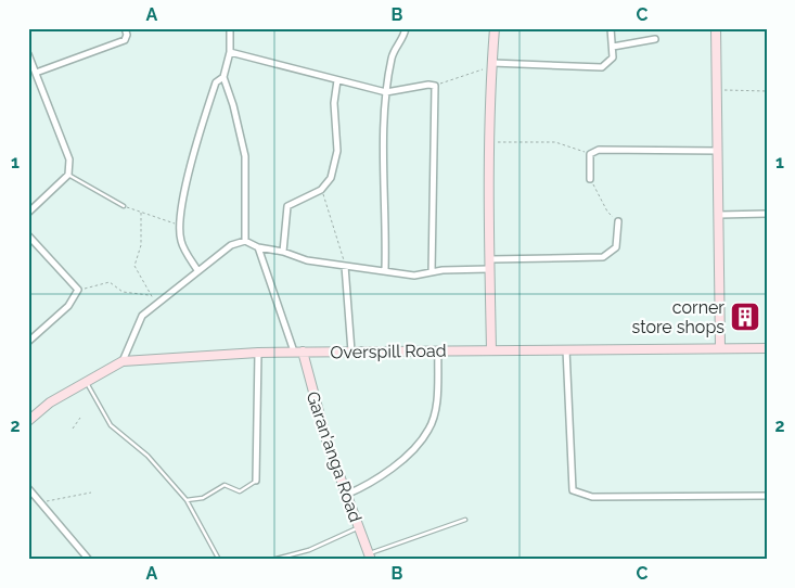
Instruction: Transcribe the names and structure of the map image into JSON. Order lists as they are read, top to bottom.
{
  "streets": {
    "street": ["Overspill Road", "Garan'anga Road"]
  },
  "crossings": [
    ["Overspill Road", "Garan'anga Road"]
  ],
  "places": {
    "building": ["corner store shops"]
  },
  "grid": {
    "columns": ["A", "B", "C"],
    "rows": ["1", "2"]
  }
}
